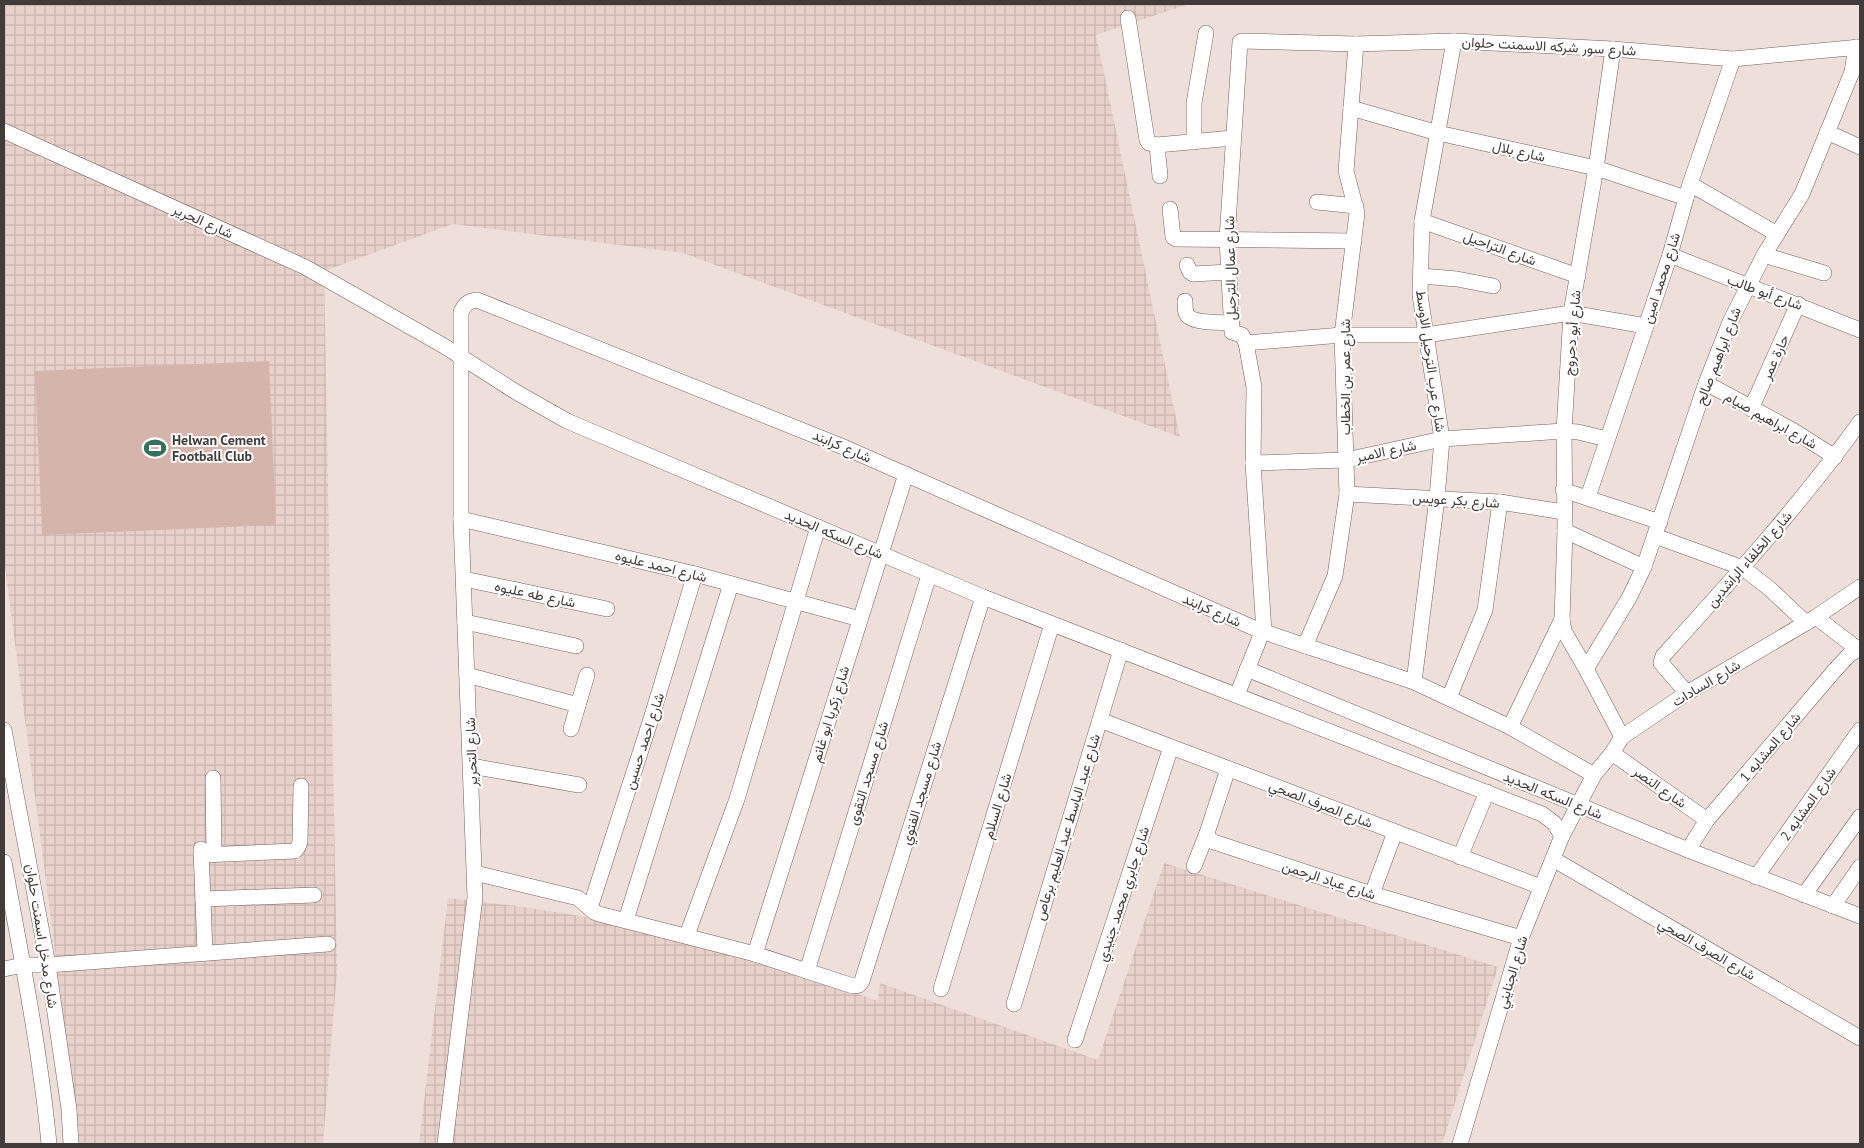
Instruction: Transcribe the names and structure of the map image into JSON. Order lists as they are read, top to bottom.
{
  "streets": {
    "street": [
      "شارع سور شركه الاسمنت حلوان",
      "شارع بلال",
      "شارع الحرير",
      "شارع التراحيل",
      "شارع عمال الترحيل",
      "شارع محمد امين",
      "شارع أبو طالب",
      "شارع أبو دحروج",
      "شارع ابراهيم صالح",
      "حارة عمر",
      "شارع عرب الترحيل الاوسط",
      "شارع عمر بن الخطاب",
      "شارع ابراهيم صيام",
      "شارع كرابند",
      "شارع الامير",
      "شارع بكر عويس",
      "شارع السكه الحديد",
      "شارع الخلفاء الراشدين",
      "شارع احمد عليوه",
      "شارع طه عليوه",
      "شارع السادات",
      "شارع زكريا ابو غانم",
      "شارع احمد حسين",
      "شارع المشايه 1",
      "شارع التحرير",
      "شارع مسجد التقوى",
      "شارع النصر",
      "شارع مسجد الفتوي",
      "شارع الصرف الصحي",
      "شارع المشايه 2",
      "شارع السلام",
      "شارع عبد الباسط عبد العليم برعاص",
      "شارع عباد الرحمن",
      "شارع جابري محمد جنيدي",
      "شارع مدخل اسمنت حلوان",
      "شارع الجنايني"
    ]
  },
  "crossings": [
    ["شارع سور شركه الاسمنت حلوان", "شارع عمال الترحيل"],
    ["شارع سور شركه الاسمنت حلوان", "شارع محمد امين"],
    ["شارع سور شركه الاسمنت حلوان", "شارع أبو دحروج"],
    ["شارع سور شركه الاسمنت حلوان", "شارع ابراهيم صالح"],
    ["شارع سور شركه الاسمنت حلوان", "شارع عرب الترحيل الاوسط"],
    ["شارع سور شركه الاسمنت حلوان", "شارع عمر بن الخطاب"],
    ["شارع بلال", "شارع محمد امين"],
    ["شارع بلال", "شارع أبو دحروج"],
    ["شارع بلال", "شارع ابراهيم صالح"],
    ["شارع بلال", "شارع عرب الترحيل الاوسط"],
    ["شارع بلال", "شارع عمر بن الخطاب"],
    ["شارع الحرير", "شارع السكه الحديد"],
    ["شارع التراحيل", "شارع أبو دحروج"],
    ["شارع التراحيل", "شارع عرب الترحيل الاوسط"],
    ["شارع محمد امين", "شارع أبو طالب"],
    ["شارع محمد امين", "شارع الامير"],
    ["شارع أبو طالب", "شارع ابراهيم صالح"],
    ["شارع أبو طالب", "حارة عمر"],
    ["شارع أبو دحروج", "شارع ابراهيم صالح"],
    ["شارع أبو دحروج", "شارع الامير"],
    ["شارع أبو دحروج", "شارع بكر عويس"],
    ["شارع أبو دحروج", "شارع السادات"],
    ["شارع ابراهيم صالح", "شارع ابراهيم صيام"],
    ["حارة عمر", "شارع ابراهيم صيام"],
    ["شارع عرب الترحيل الاوسط", "شارع الامير"],
    ["شارع عرب الترحيل الاوسط", "شارع بكر عويس"],
    ["شارع عمر بن الخطاب", "شارع الامير"],
    ["شارع عمر بن الخطاب", "شارع بكر عويس"],
    ["شارع ابراهيم صيام", "شارع الخلفاء الراشدين"],
    ["شارع كرابند", "شارع السكه الحديد"],
    ["شارع كرابند", "شارع زكريا ابو غانم"],
    ["شارع كرابند", "شارع التحرير"],
    ["شارع السكه الحديد", "شارع السادات"],
    ["شارع السكه الحديد", "شارع زكريا ابو غانم"],
    ["شارع السكه الحديد", "شارع المشايه 1"],
    ["شارع السكه الحديد", "شارع التحرير"],
    ["شارع السكه الحديد", "شارع مسجد التقوى"],
    ["شارع السكه الحديد", "شارع مسجد الفتوي"],
    ["شارع السكه الحديد", "شارع المشايه 2"],
    ["شارع السكه الحديد", "شارع السلام"],
    ["شارع السكه الحديد", "شارع عبد الباسط عبد العليم برعاص"],
    ["شارع السكه الحديد", "شارع الجنايني"],
    ["شارع الخلفاء الراشدين", "شارع السادات"],
    ["شارع احمد عليوه", "شارع زكريا ابو غانم"],
    ["شارع احمد عليوه", "شارع احمد حسين"],
    ["شارع احمد عليوه", "شارع التحرير"],
    ["شارع طه عليوه", "شارع التحرير"],
    ["شارع السادات", "شارع النصر"],
    ["شارع السادات", "شارع الجنايني"],
    ["شارع المشايه 1", "شارع النصر"],
    ["شارع مسجد التقوى", "شارع مسجد الفتوي"],
    ["شارع الصرف الصحي", "شارع عبد الباسط عبد العليم برعاص"],
    ["شارع الصرف الصحي", "شارع جابري محمد جنيدي"],
    ["شارع الصرف الصحي", "شارع الجنايني"],
    ["شارع عباد الرحمن", "شارع الجنايني"]
  ],
  "places": {
    "sports": ["Helwan Cement Football Club"]
  }
}
